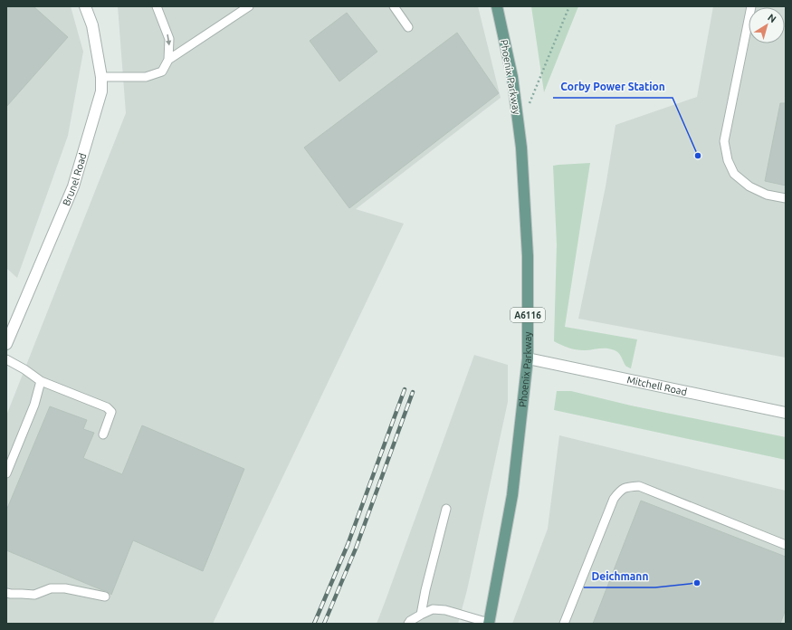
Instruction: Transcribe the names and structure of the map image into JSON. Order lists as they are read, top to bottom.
{
  "streets": {
    "main road": ["Phoenix Parkway", "A6116"],
    "street": ["Brunel Road", "Mitchell Road"]
  },
  "crossings": [
    ["Phoenix Parkway", "Mitchell Road"]
  ],
  "places": ["Corby Power Station", "Deichmann"],
  "north": "top right"
}
